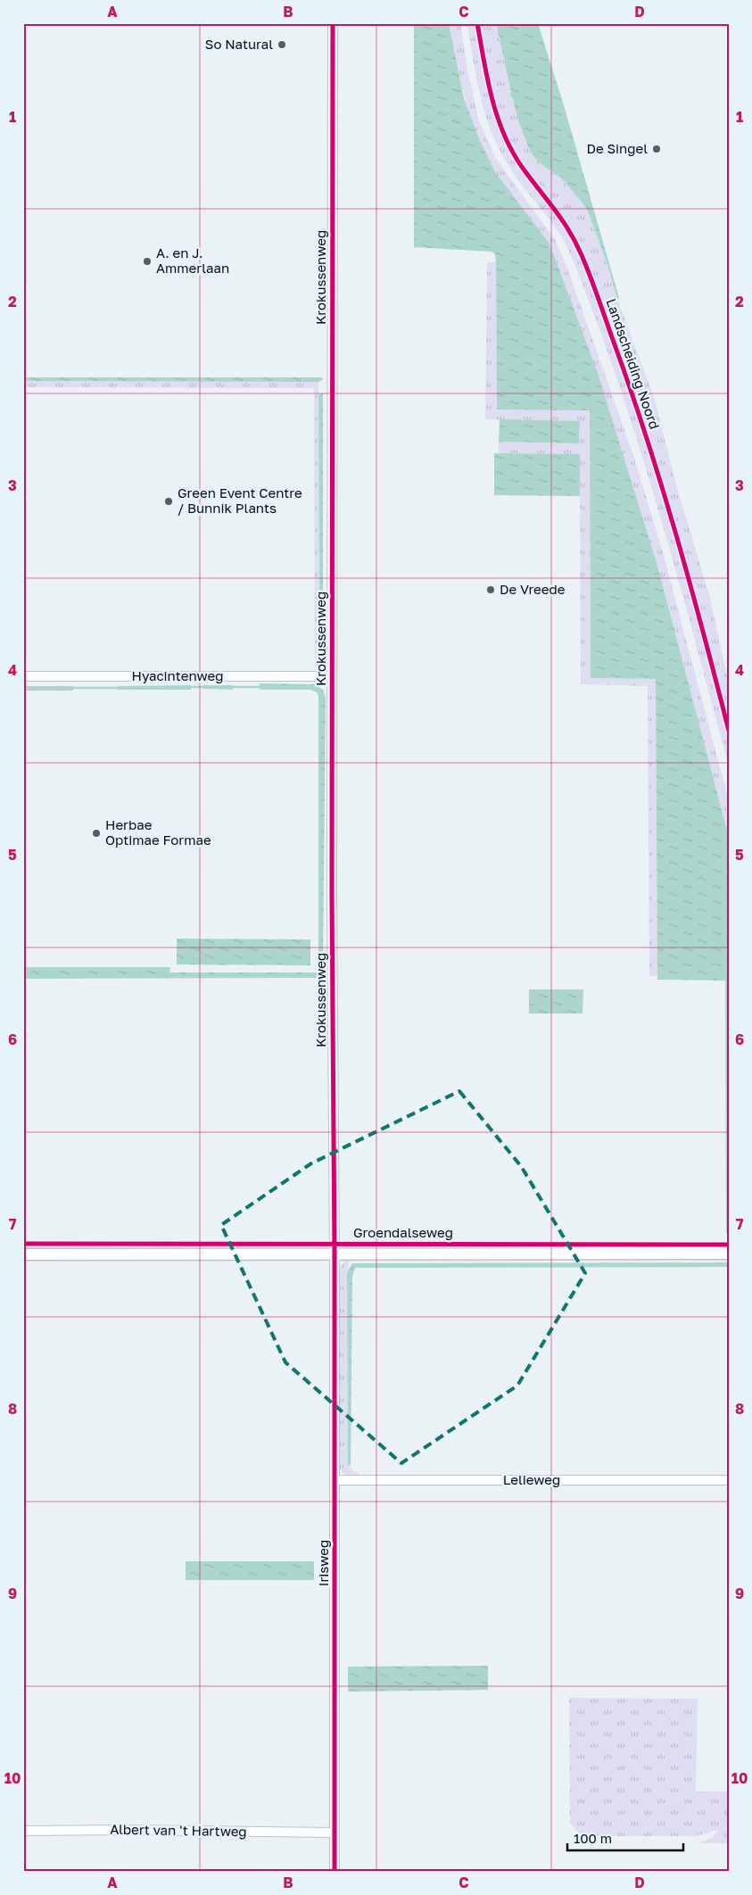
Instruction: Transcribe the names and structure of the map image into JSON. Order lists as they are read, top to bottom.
{
  "streets": {
    "street": [
      "Krokussenweg",
      "Hyacintenweg",
      "Groendalseweg",
      "Lelieweg",
      "Irisweg",
      "Albert van 't Hartweg"
    ],
    "cycle path": ["Landscheiding Noord"]
  },
  "crossings": [
    ["Krokussenweg", "Hyacintenweg"],
    ["Krokussenweg", "Groendalseweg"],
    ["Krokussenweg", "Irisweg"],
    ["Groendalseweg", "Irisweg"],
    ["Lelieweg", "Irisweg"],
    ["Irisweg", "Albert van 't Hartweg"]
  ],
  "places": [
    "So Natural",
    "De Singel",
    "A. en J. Ammerlaan",
    "Green Event Centre / Bunnik Plants",
    "De Vreede",
    "Herbae Optimae Formae"
  ],
  "scale_bar": "100 m",
  "grid": {
    "columns": [
      "A",
      "B",
      "C",
      "D"
    ],
    "rows": [
      "1",
      "2",
      "3",
      "4",
      "5",
      "6",
      "7",
      "8",
      "9",
      "10"
    ]
  }
}
